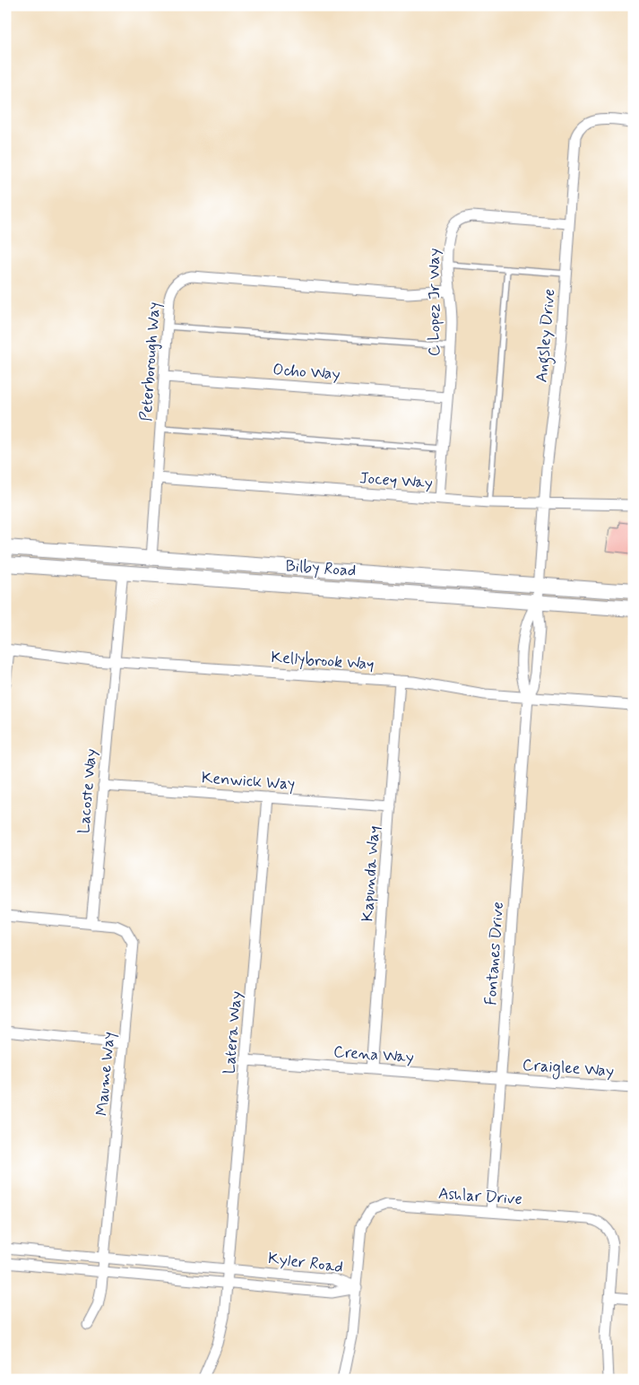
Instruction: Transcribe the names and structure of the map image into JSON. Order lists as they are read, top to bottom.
{
  "streets": {
    "main road": ["Bilby Road"],
    "street": [
      "C Lopez Jr Way",
      "Angsley Drive",
      "Peterborough Way",
      "Ocho Way",
      "Jocey Way",
      "Kellybrook Way",
      "Kenwick Way",
      "Lacoste Way",
      "Kapunda Way",
      "Fontanes Drive",
      "Latera Way",
      "Crena Way",
      "Craiglee Way",
      "Maume Way",
      "Ashlar Drive",
      "Kyler Road"
    ]
  },
  "crossings": [
    ["C Lopez Jr Way", "Angsley Drive"],
    ["C Lopez Jr Way", "Peterborough Way"],
    ["C Lopez Jr Way", "Ocho Way"],
    ["C Lopez Jr Way", "Jocey Way"],
    ["Angsley Drive", "Jocey Way"],
    ["Angsley Drive", "Bilby Road"],
    ["Angsley Drive", "Fontanes Drive"],
    ["Peterborough Way", "Ocho Way"],
    ["Peterborough Way", "Jocey Way"],
    ["Peterborough Way", "Bilby Road"],
    ["Bilby Road", "Lacoste Way"],
    ["Bilby Road", "Fontanes Drive"],
    ["Kellybrook Way", "Lacoste Way"],
    ["Kellybrook Way", "Kapunda Way"],
    ["Kellybrook Way", "Fontanes Drive"],
    ["Kenwick Way", "Lacoste Way"],
    ["Kenwick Way", "Kapunda Way"],
    ["Kenwick Way", "Latera Way"],
    ["Lacoste Way", "Maume Way"],
    ["Kapunda Way", "Crena Way"],
    ["Fontanes Drive", "Crena Way"],
    ["Fontanes Drive", "Craiglee Way"],
    ["Fontanes Drive", "Ashlar Drive"],
    ["Latera Way", "Crena Way"],
    ["Latera Way", "Kyler Road"],
    ["Crena Way", "Craiglee Way"],
    ["Maume Way", "Kyler Road"],
    ["Ashlar Drive", "Kyler Road"]
  ]
}
